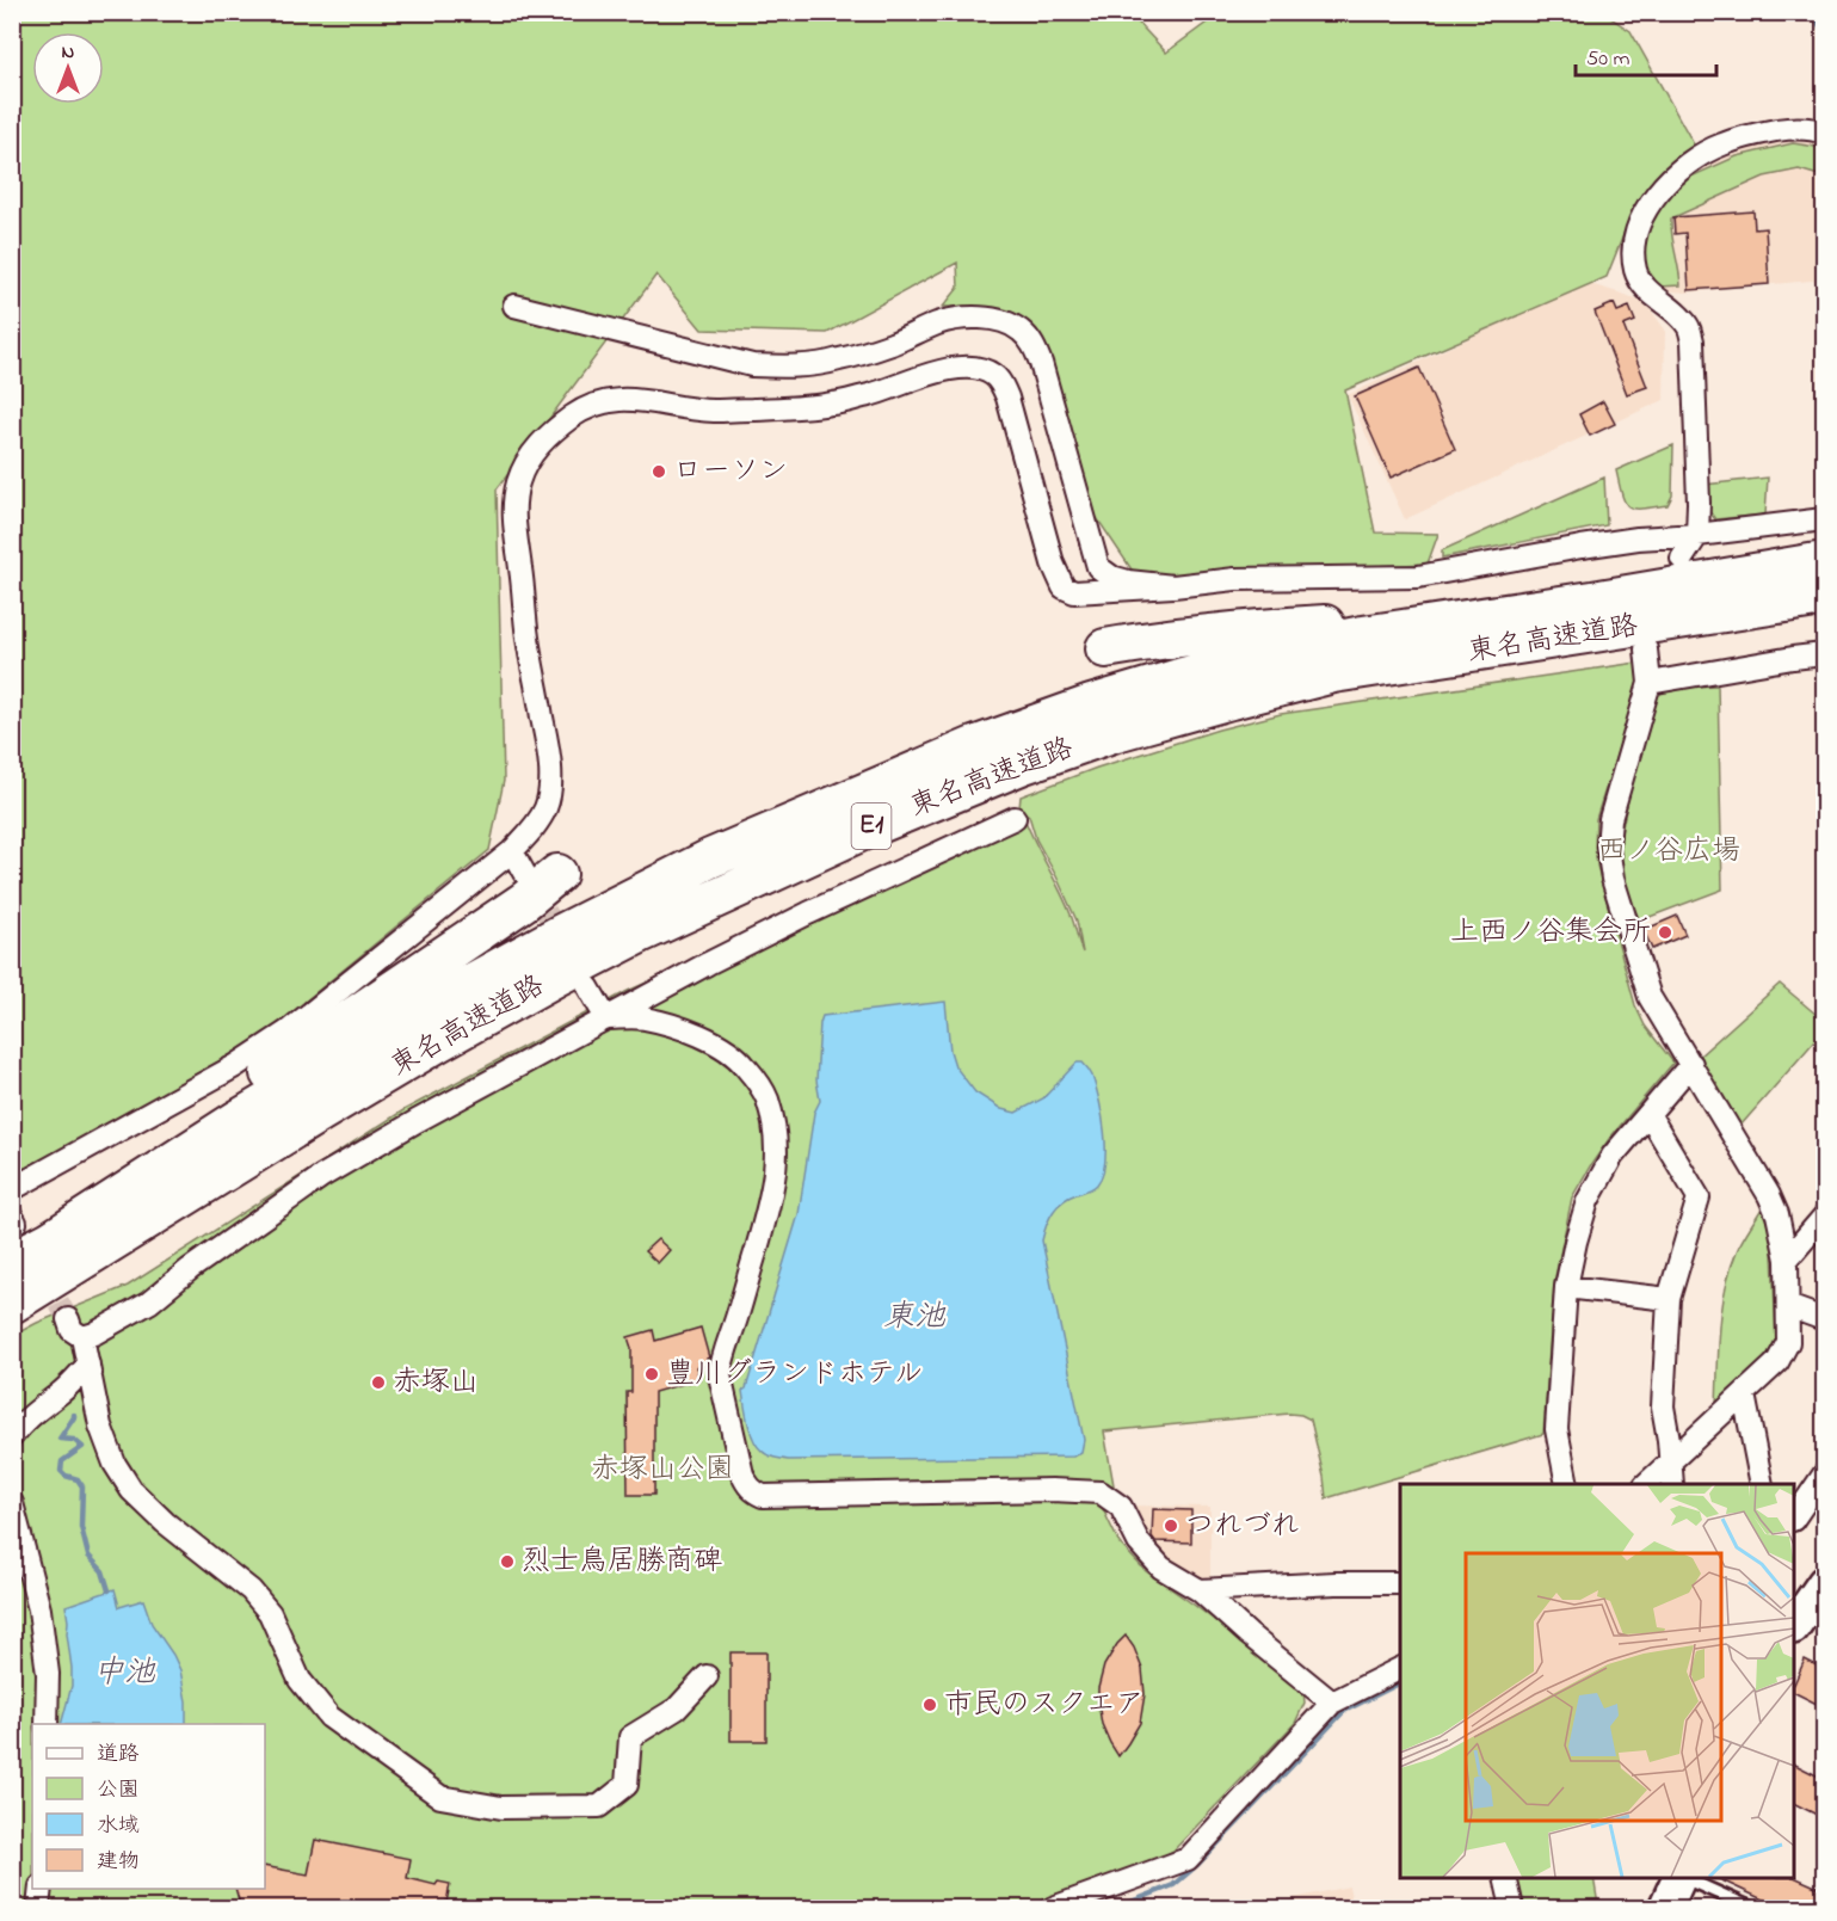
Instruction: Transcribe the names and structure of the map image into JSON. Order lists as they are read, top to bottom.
{
  "streets": {
    "highway": ["東名高速道路", "E1"]
  },
  "water": ["東池", "中池"],
  "parks": ["西ノ谷広場", "赤塚山公園"],
  "places": [
    "ローソン",
    "上西ノ谷集会所",
    "豊川グランドホテル",
    "赤塚山",
    "つれづれ",
    "烈士鳥居勝商碑",
    "市民のスクエア"
  ],
  "legend": [
    "道路",
    "公園",
    "水域",
    "建物"
  ],
  "scale_bar": "50 m",
  "north": "top"
}
